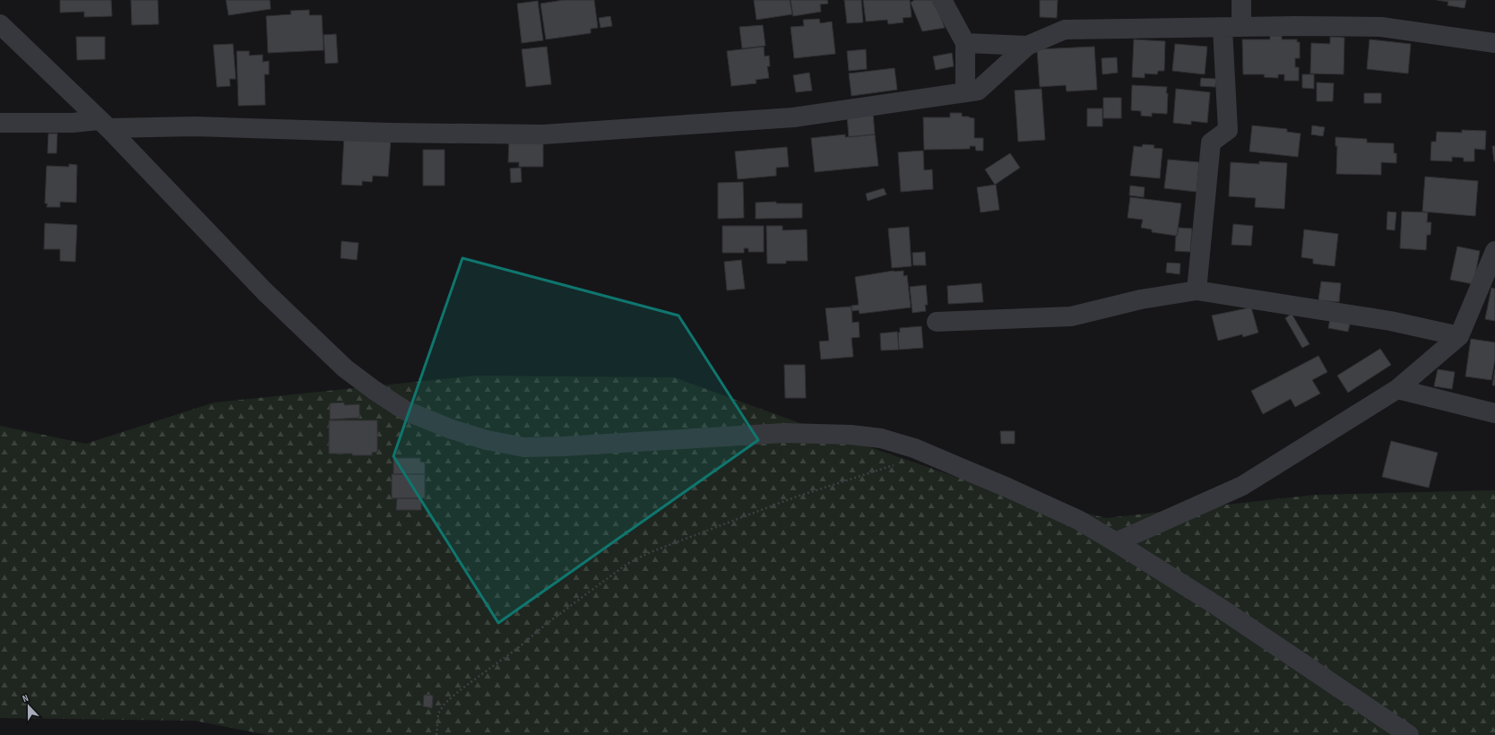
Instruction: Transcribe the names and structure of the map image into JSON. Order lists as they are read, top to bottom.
{
  "north": "top"
}
